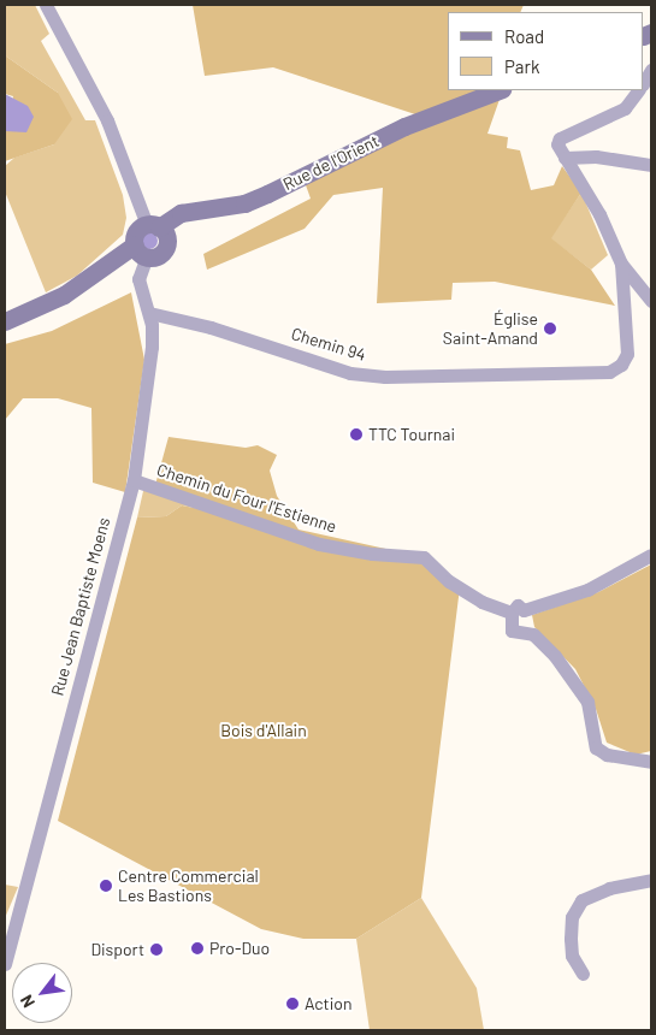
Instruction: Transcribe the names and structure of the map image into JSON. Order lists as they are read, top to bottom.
{
  "streets": {
    "street": [
      "Rue de l'Orient",
      "Chemin 94",
      "Chemin du Four l'Estienne",
      "Rue Jean Baptiste Moens"
    ]
  },
  "crossings": [
    ["Rue de l'Orient", "Rue Jean Baptiste Moens"],
    ["Chemin 94", "Rue Jean Baptiste Moens"],
    ["Chemin du Four l'Estienne", "Rue Jean Baptiste Moens"]
  ],
  "parks": ["Bois d'Allain"],
  "places": [
    "Église Saint-Amand",
    "TTC Tournai",
    "Centre Commercial Les Bastions",
    "Pro-Duo",
    "Disport",
    "Action"
  ],
  "legend": ["Road", "Park"],
  "north": "bottom left"
}
